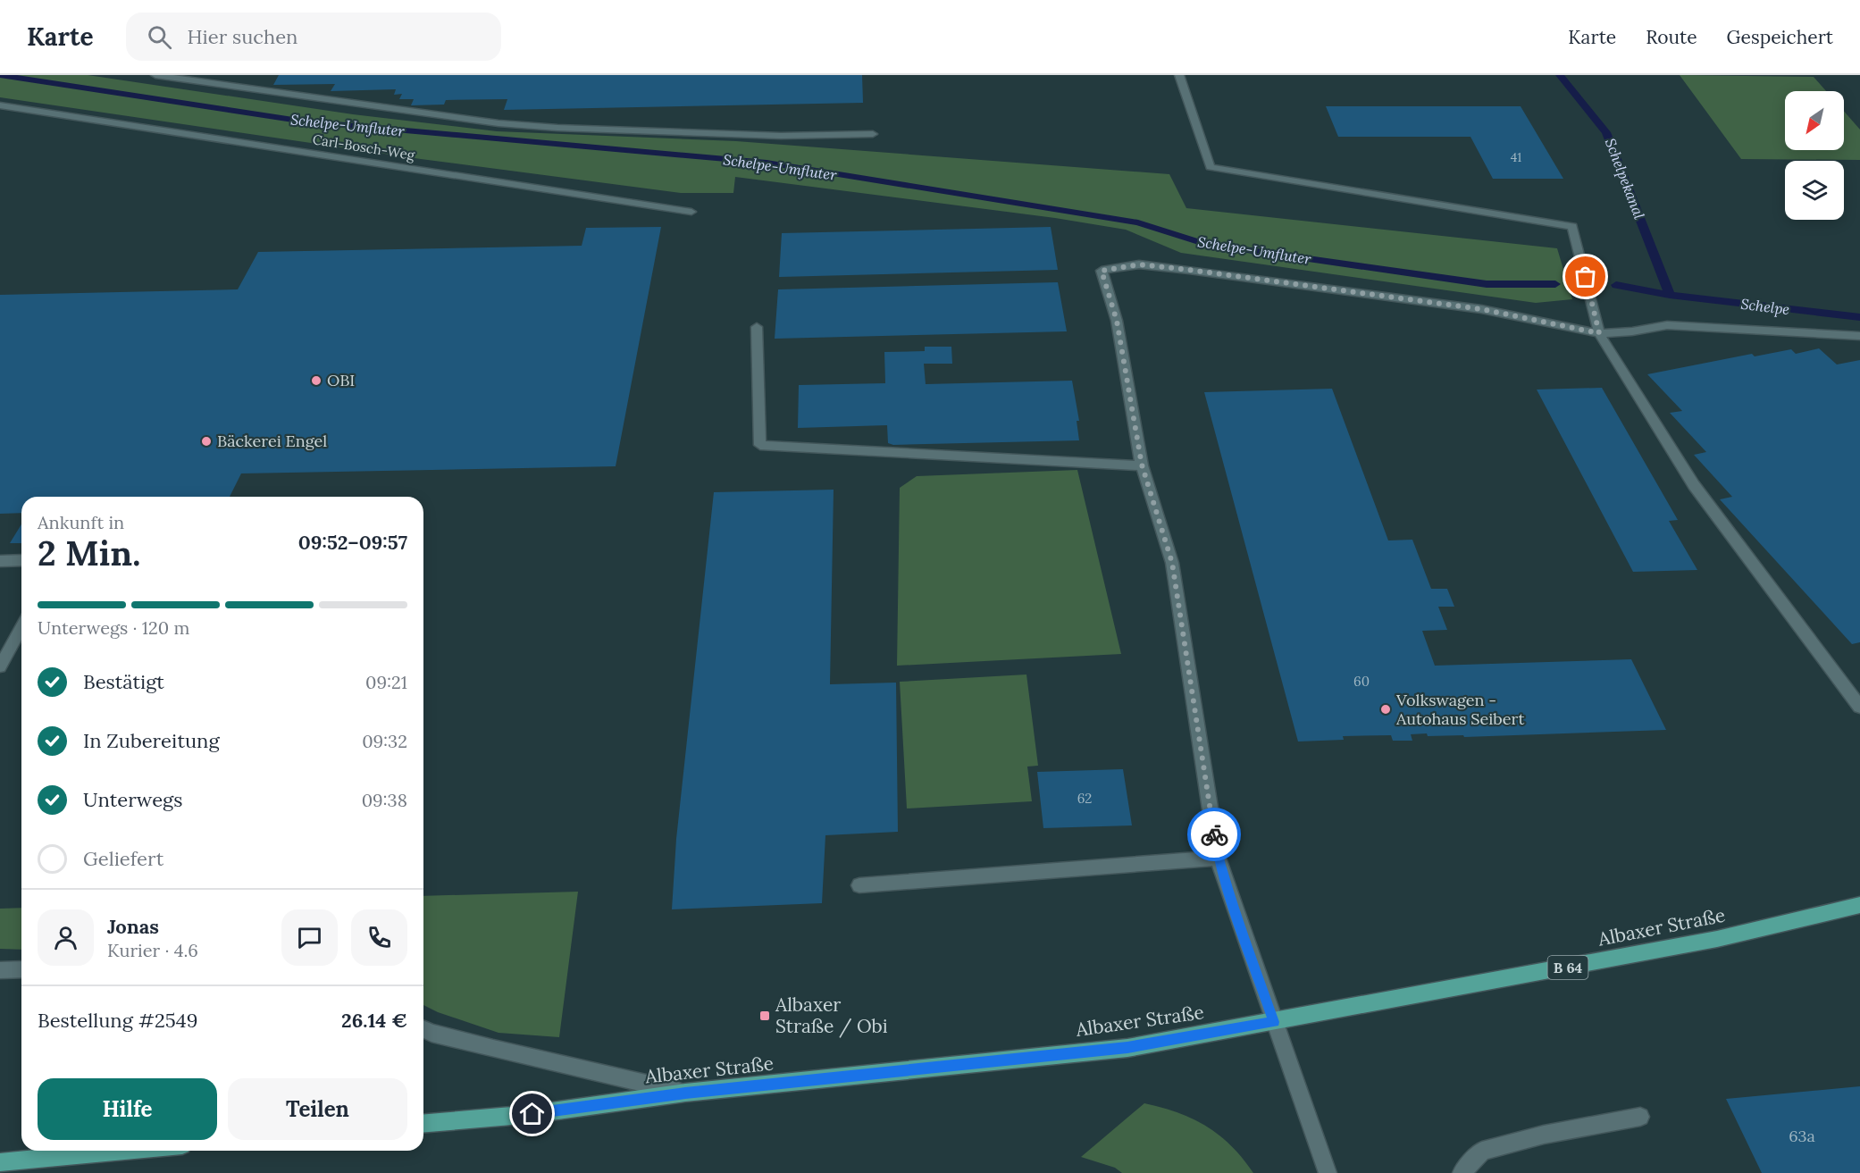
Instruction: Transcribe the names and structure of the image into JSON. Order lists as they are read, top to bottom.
{
  "streets": {
    "main road": ["Albaxer Straße", "B 64"],
    "street": ["Carl-Bosch-Weg"]
  },
  "water": ["Schelpe-Umfluter", "Schelpekanal", "Schelpe"],
  "places": {
    "other": ["OBI", "Bäckerei Engel", "Volkswagen - Autohaus Seibert"],
    "transit": ["Albaxer Straße / Obi"]
  },
  "house_numbers": [
    "41",
    "60",
    "62",
    "63a"
  ],
  "north": "bottom left",
  "page": {
    "header": "Karte",
    "search": "Hier suchen",
    "nav": ["Karte", "Route", "Gespeichert"],
    "heading": ["2 Min.", "Ankunft in", "09:52–09:57"],
    "panel": [
      "Jonas",
      "Kurier · 4.6",
      "Bestellung #2549",
      "26.14 €"
    ],
    "bar": "Unterwegs · 120 m",
    "list": [
      ["Bestätigt", "09:21"],
      ["In Zubereitung", "09:32"],
      ["Unterwegs", "09:38"],
      "Geliefert"
    ],
    "buttons": ["Hilfe", "Teilen"]
  }
}
